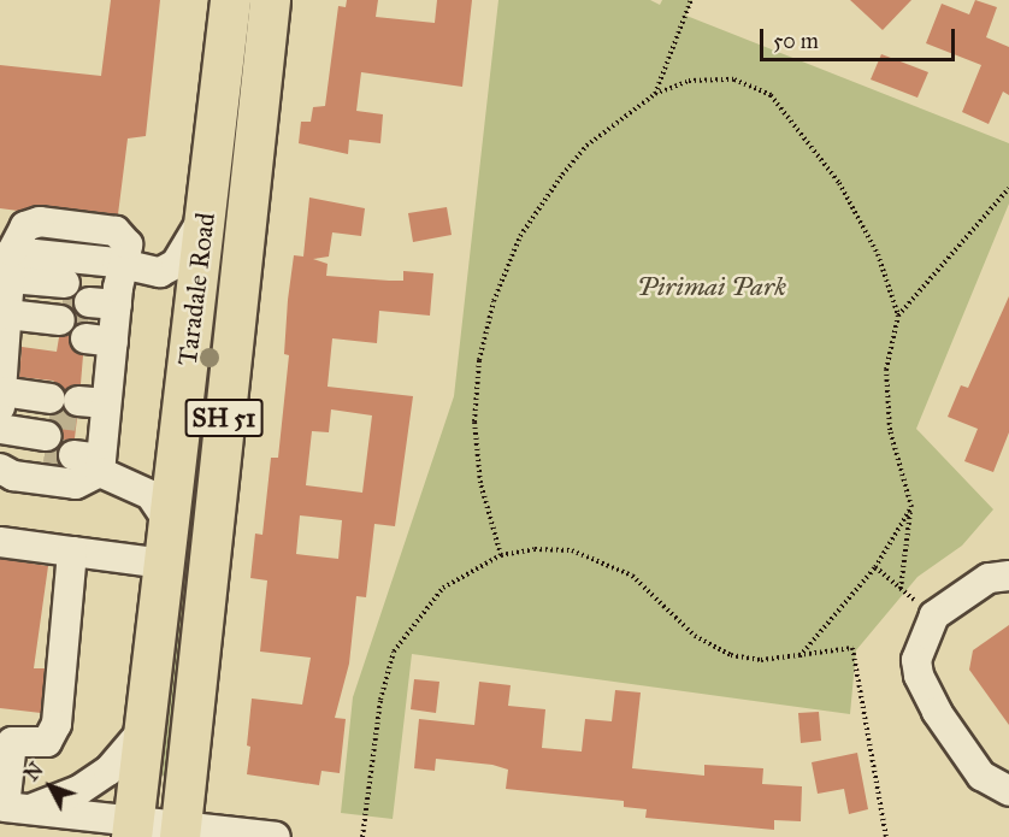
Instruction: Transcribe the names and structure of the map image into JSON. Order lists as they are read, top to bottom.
{
  "streets": {
    "highway": ["Taradale Road", "SH 51"]
  },
  "parks": ["Pirimai Park"],
  "scale_bar": "50 m",
  "north": "top left"
}
